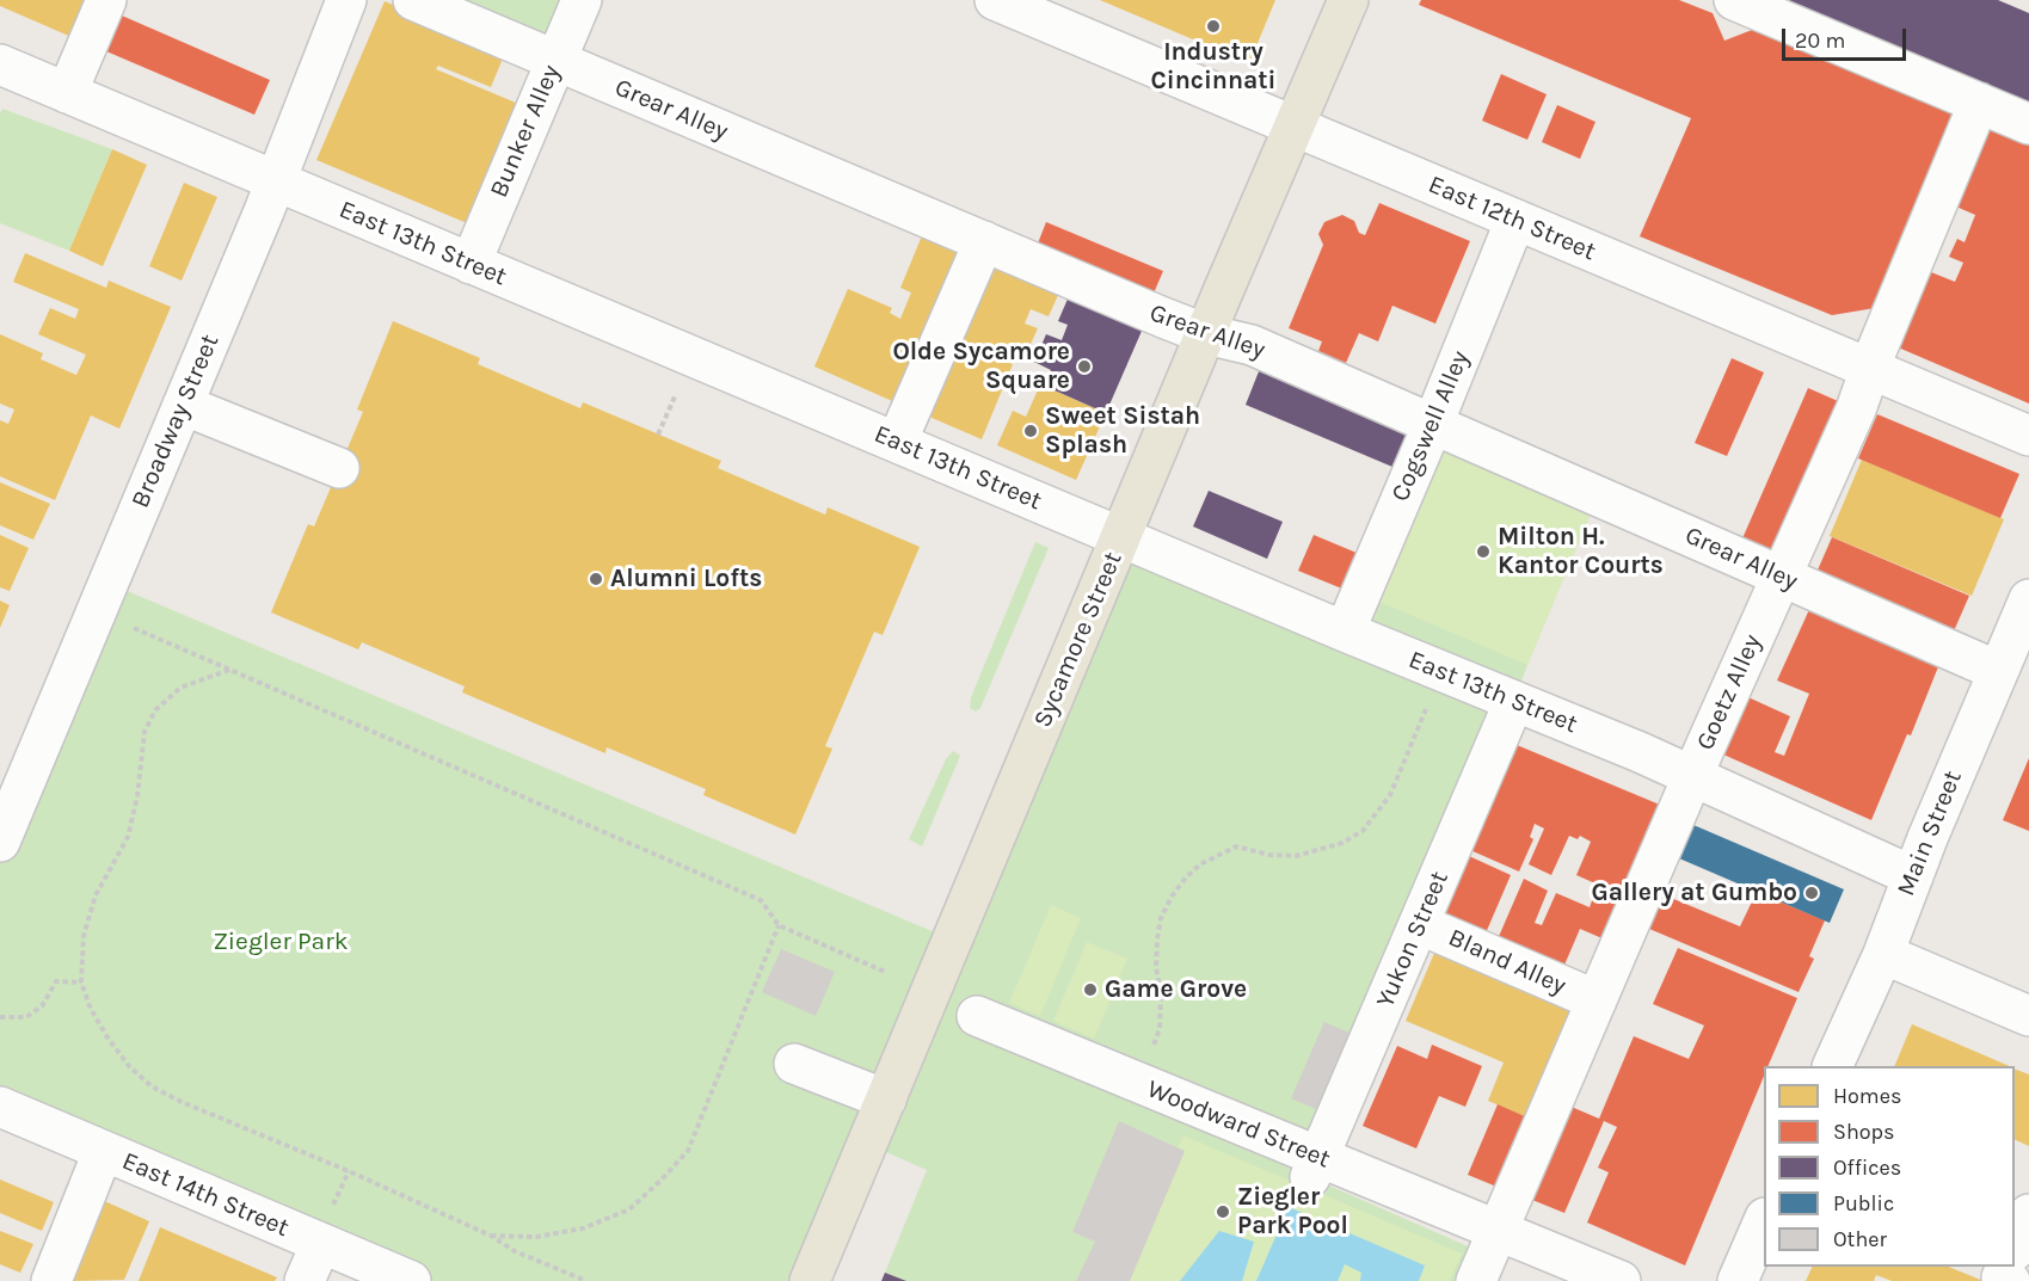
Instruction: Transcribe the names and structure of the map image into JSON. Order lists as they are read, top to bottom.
{
  "streets": {
    "main road": ["Sycamore Street"],
    "street": [
      "Grear Alley",
      "Bunker Alley",
      "East 12th Street",
      "East 13th Street",
      "Broadway Street",
      "Cogswell Alley",
      "Goetz Alley",
      "Main Street",
      "Yukon Street",
      "Bland Alley",
      "Woodward Street",
      "East 14th Street"
    ]
  },
  "crossings": [
    ["Grear Alley", "Bunker Alley"],
    ["Grear Alley", "Cogswell Alley"],
    ["Grear Alley", "Sycamore Street"],
    ["Grear Alley", "Goetz Alley"],
    ["Grear Alley", "Main Street"],
    ["Bunker Alley", "East 13th Street"],
    ["East 12th Street", "Cogswell Alley"],
    ["East 12th Street", "Sycamore Street"],
    ["East 12th Street", "Goetz Alley"],
    ["East 13th Street", "Broadway Street"],
    ["East 13th Street", "Cogswell Alley"],
    ["East 13th Street", "Sycamore Street"],
    ["East 13th Street", "Goetz Alley"],
    ["East 13th Street", "Main Street"],
    ["East 13th Street", "Yukon Street"],
    ["Goetz Alley", "Bland Alley"],
    ["Goetz Alley", "Woodward Street"],
    ["Yukon Street", "Bland Alley"],
    ["Yukon Street", "Woodward Street"]
  ],
  "parks": ["Ziegler Park"],
  "places": [
    "Industry Cincinnati",
    "Olde Sycamore Square",
    "Sweet Sistah Splash",
    "Milton H. Kantor Courts",
    "Alumni Lofts",
    "Gallery at Gumbo",
    "Game Grove",
    "Ziegler Park Pool"
  ],
  "legend": [
    "Homes",
    "Shops",
    "Offices",
    "Public",
    "Other"
  ],
  "scale_bar": "20 m"
}
